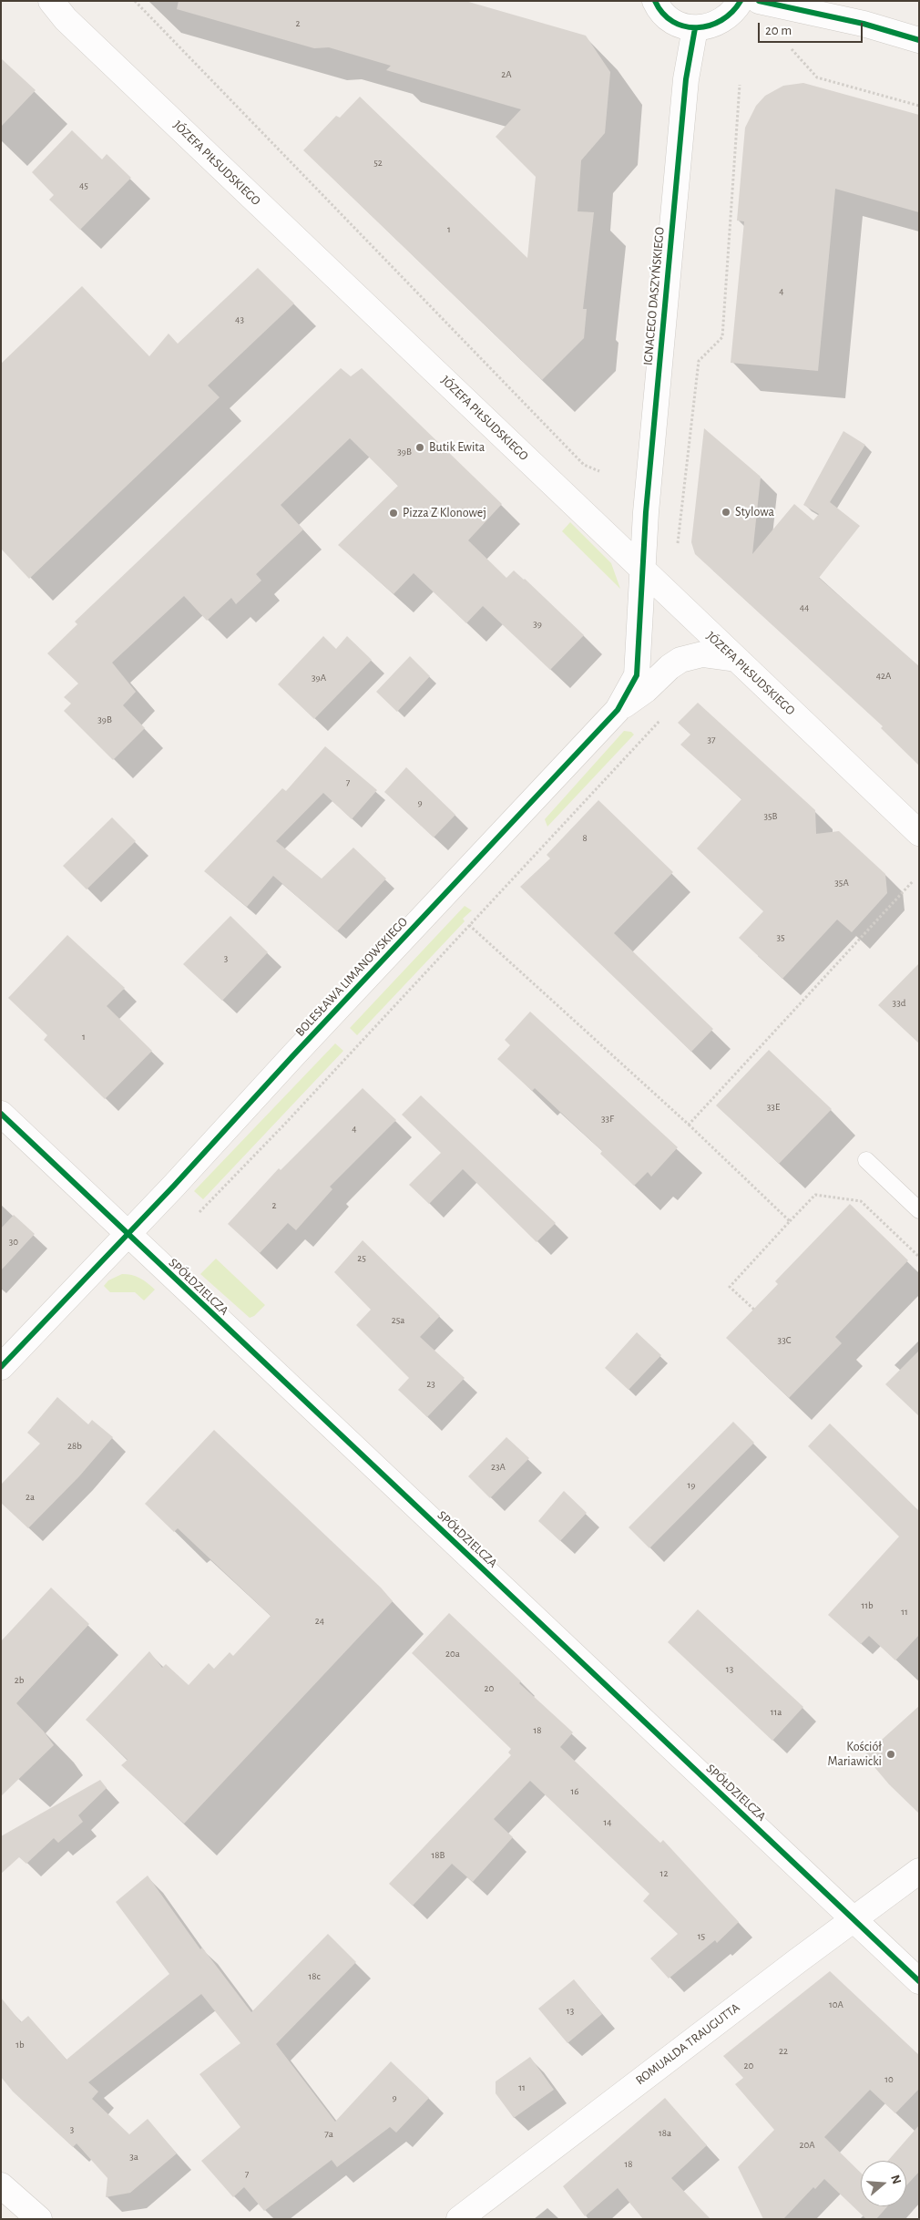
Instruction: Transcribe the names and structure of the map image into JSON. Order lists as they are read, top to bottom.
{
  "streets": {
    "street": [
      "JÓZEFA PIŁSUDSKIEGO",
      "IGNACEGO DASZYŃSKIEGO",
      "BOLESŁAWA LIMANOWSKIEGO",
      "SPÓŁDZIELCZA",
      "ROMUALDA TRAUGUTTA"
    ]
  },
  "crossings": [
    ["JÓZEFA PIŁSUDSKIEGO", "IGNACEGO DASZYŃSKIEGO"],
    ["JÓZEFA PIŁSUDSKIEGO", "BOLESŁAWA LIMANOWSKIEGO"],
    ["IGNACEGO DASZYŃSKIEGO", "BOLESŁAWA LIMANOWSKIEGO"],
    ["BOLESŁAWA LIMANOWSKIEGO", "SPÓŁDZIELCZA"],
    ["SPÓŁDZIELCZA", "ROMUALDA TRAUGUTTA"]
  ],
  "places": [
    "Butik Ewita",
    "Stylowa",
    "Pizza Z Klonowej",
    "Kościół Mariawicki"
  ],
  "house_numbers": [
    "2",
    "2A",
    "52",
    "45",
    "1",
    "4",
    "43",
    "39B",
    "44",
    "39",
    "42A",
    "39A",
    "39B",
    "37",
    "7",
    "9",
    "35B",
    "8",
    "35A",
    "35",
    "3",
    "33d",
    "1",
    "33E",
    "33F",
    "4",
    "2",
    "30",
    "25",
    "25a",
    "33C",
    "23",
    "28b",
    "23A",
    "19",
    "2a",
    "11b",
    "11",
    "24",
    "20a",
    "13",
    "2b",
    "20",
    "11a",
    "18",
    "16",
    "14",
    "18B",
    "12",
    "15",
    "18c",
    "10A",
    "13",
    "1b",
    "22",
    "20",
    "10",
    "11",
    "9",
    "3",
    "18a",
    "7a",
    "20A",
    "3a",
    "18",
    "7"
  ],
  "scale_bar": "20 m",
  "north": "right"
}
